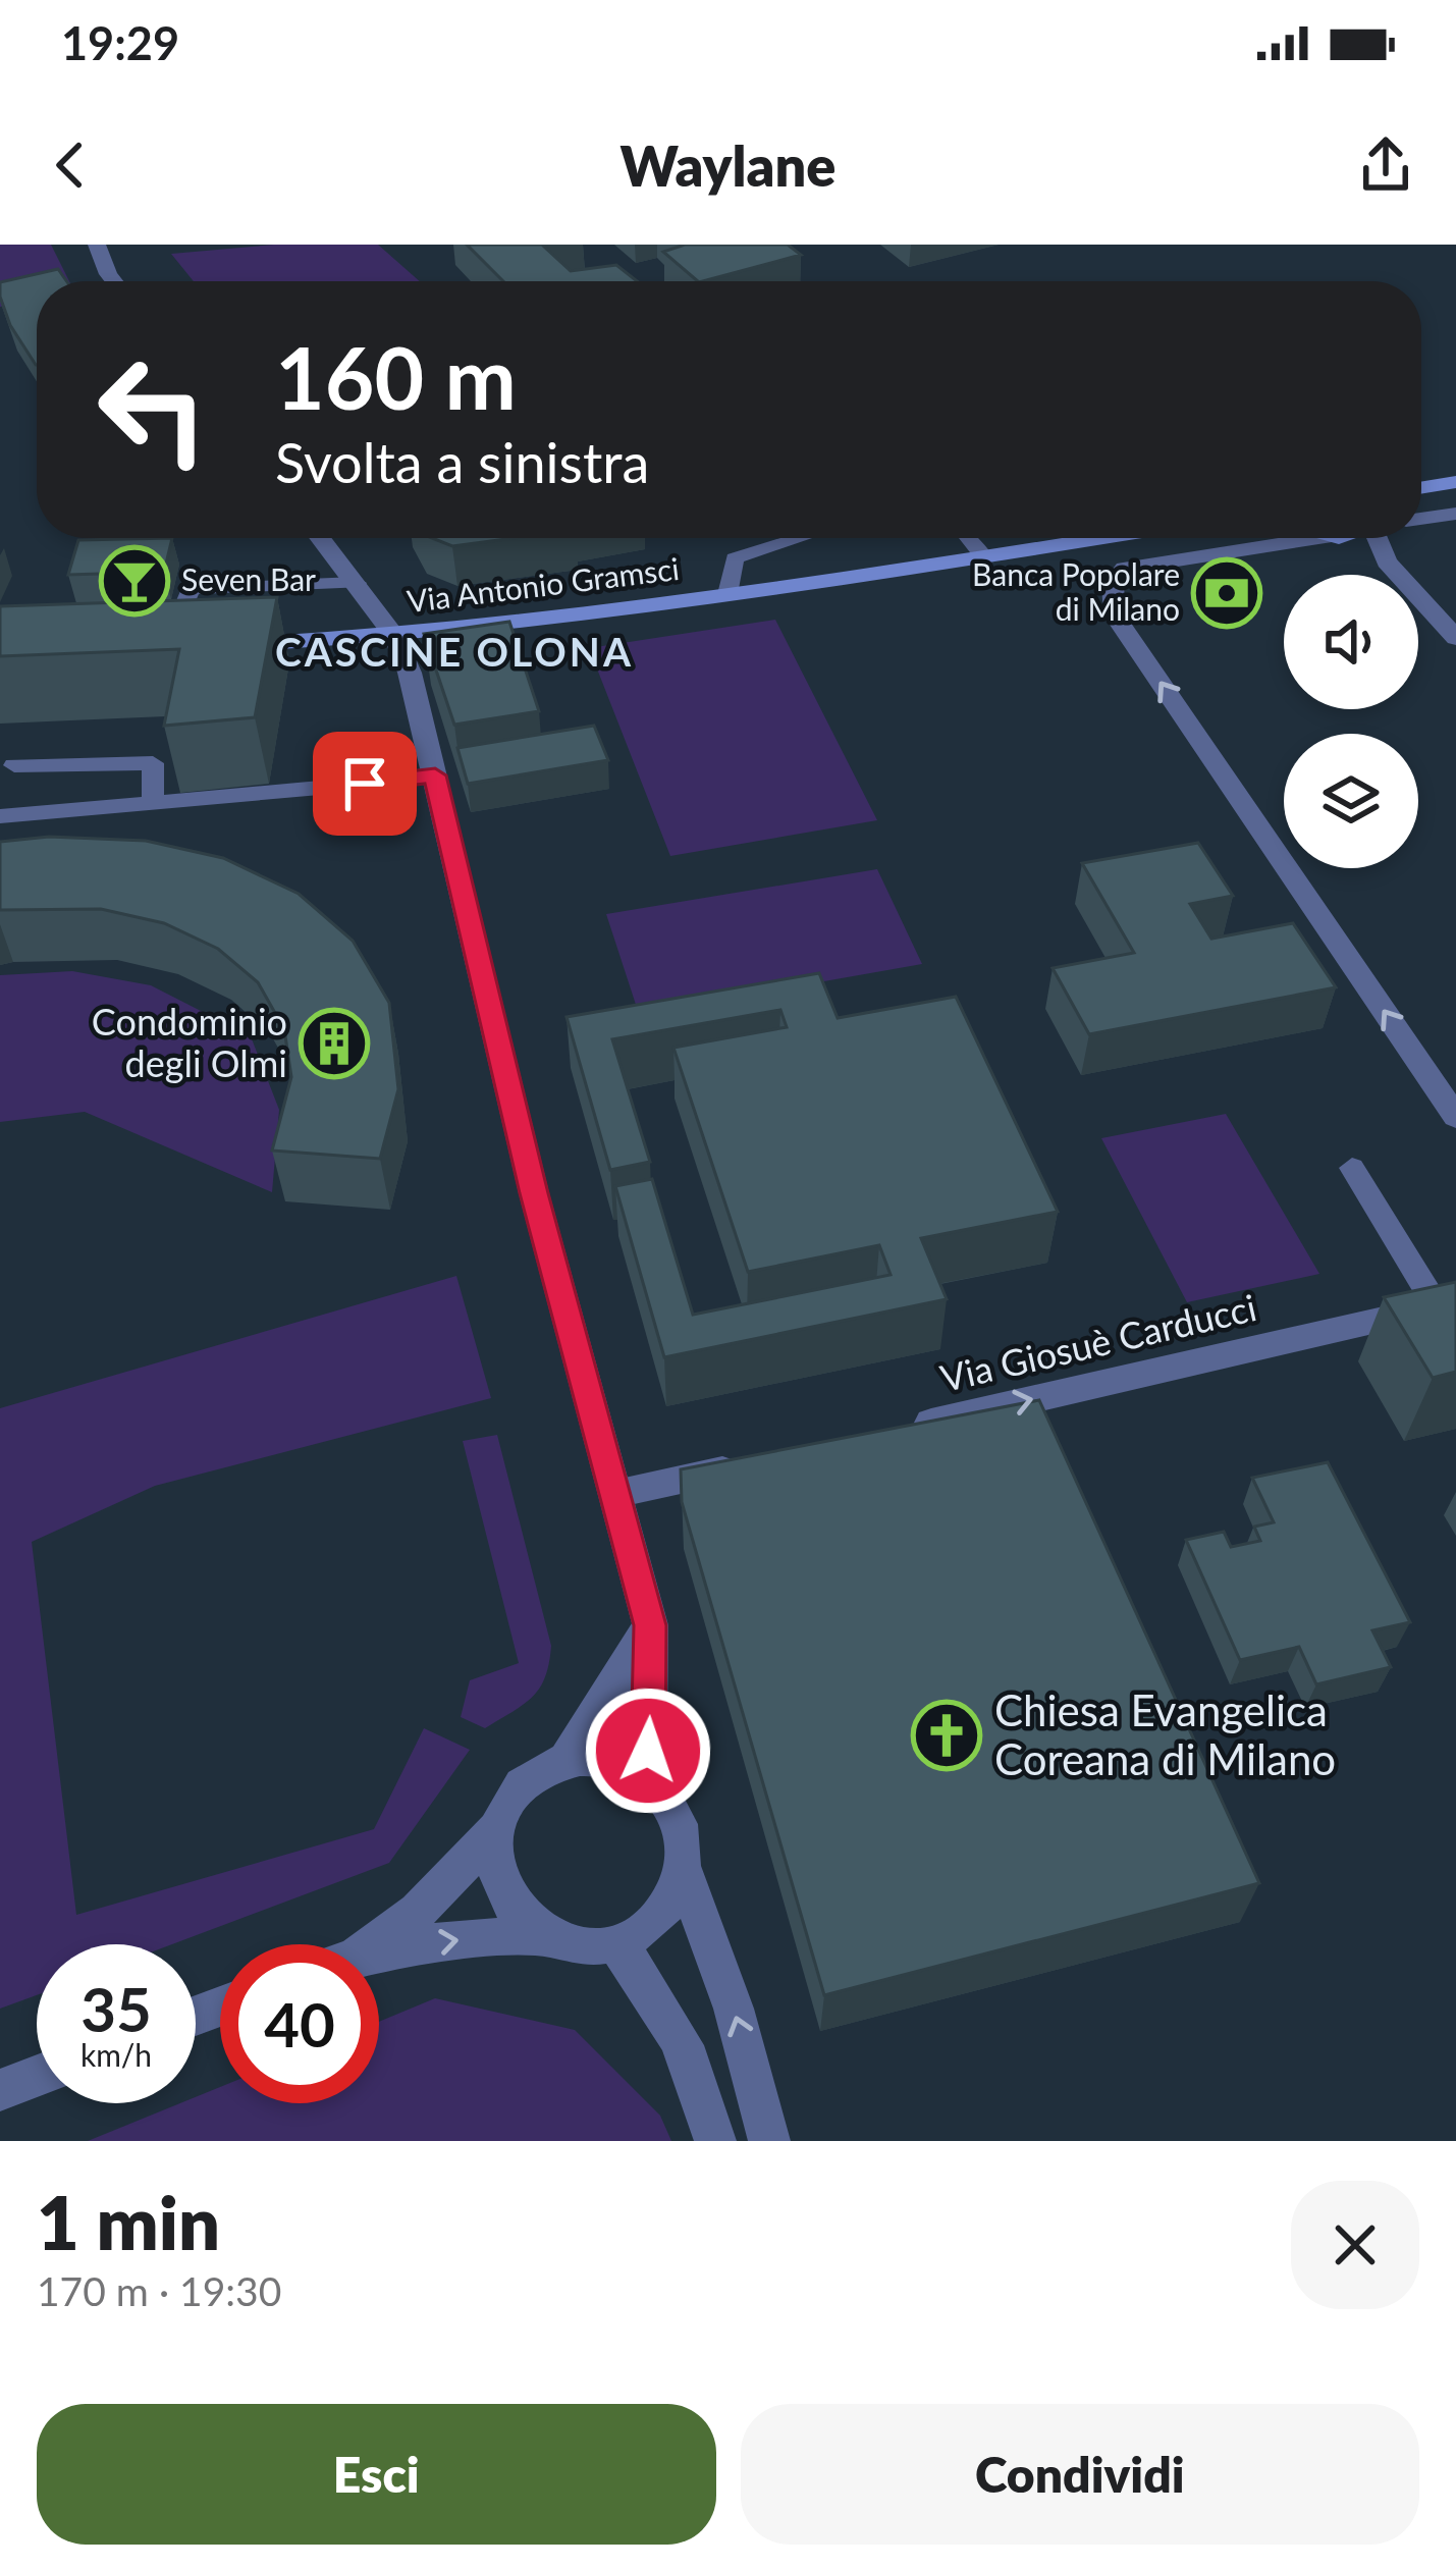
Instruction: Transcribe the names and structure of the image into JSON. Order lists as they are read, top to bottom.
{
  "streets": {
    "main road": ["Via Antonio Gramsci"],
    "street": ["Via Giosuè Carducci"]
  },
  "one_way": ["Via Giosuè Carducci"],
  "districts": ["CASCINE OLONA"],
  "places": {
    "bar": ["Seven Bar"],
    "bank": ["Banca Popolare di Milano"],
    "building": ["Condominio degli Olmi"],
    "church": ["Chiesa Evangelica Coreana di Milano"]
  },
  "page": {
    "status": "19:29",
    "header": "Waylane",
    "turn": ["160 m", "Svolta a sinistra"],
    "speed": "35 km/h",
    "limit": "40",
    "heading": ["1 min", "170 m · 19:30"],
    "buttons": ["Esci", "Condividi"]
  }
}
